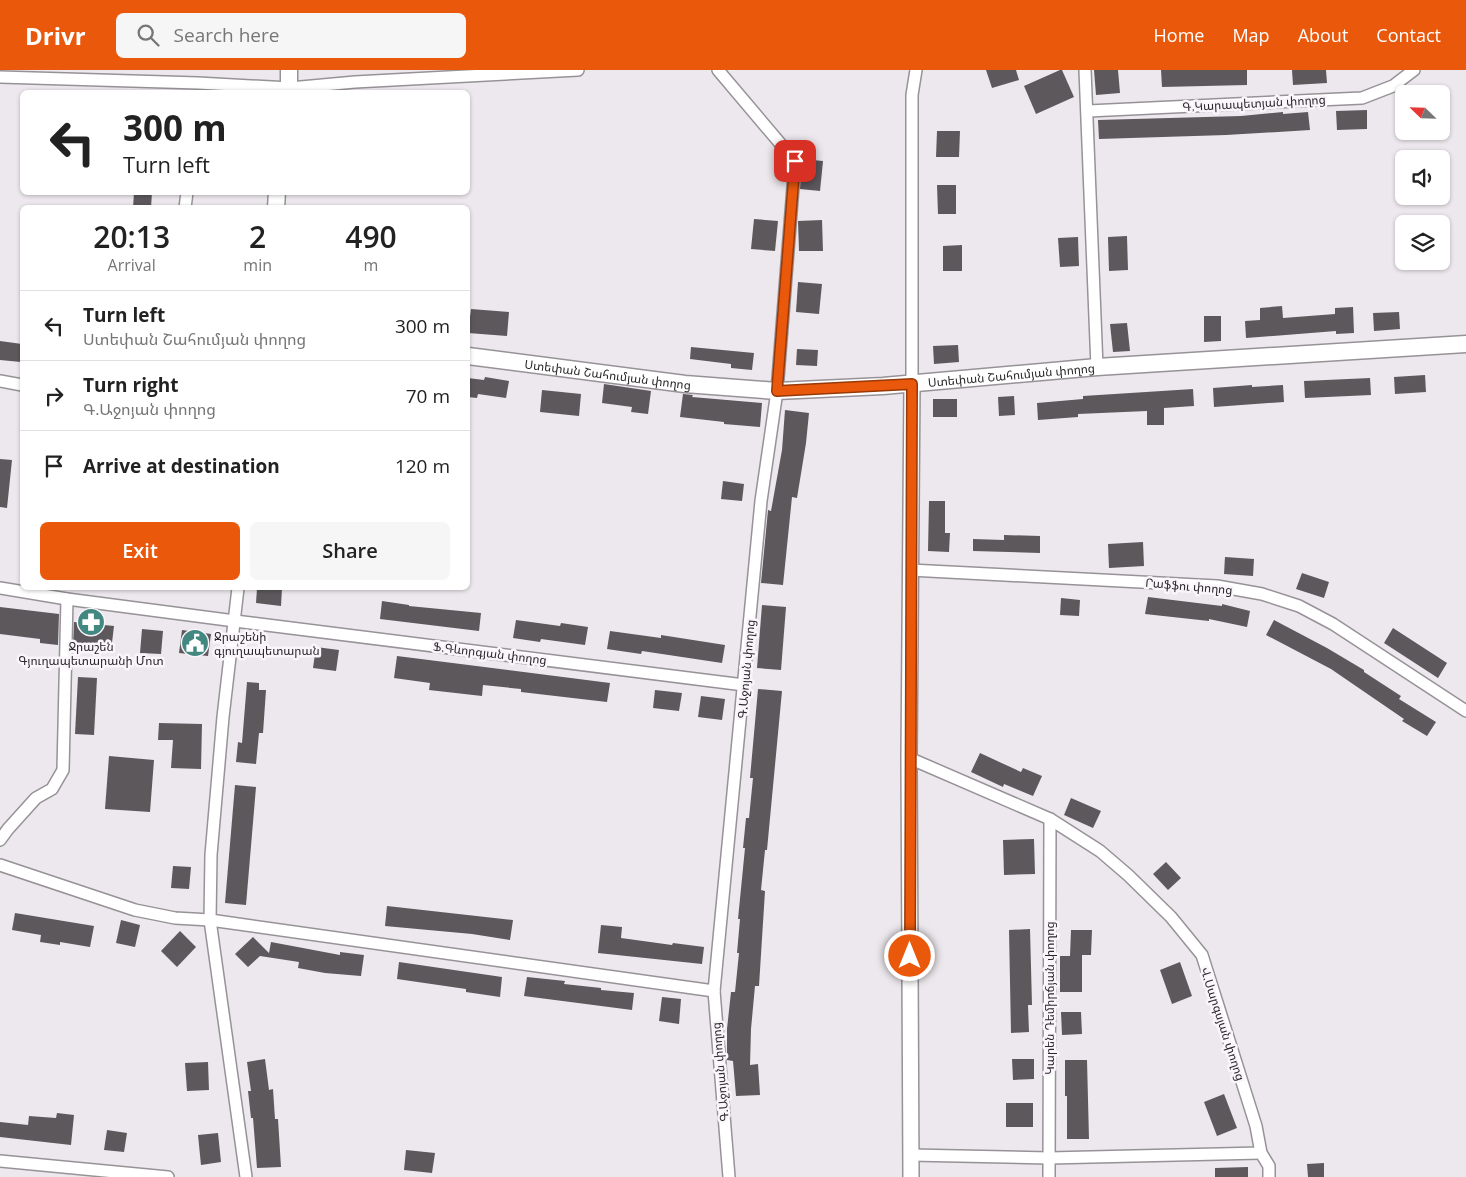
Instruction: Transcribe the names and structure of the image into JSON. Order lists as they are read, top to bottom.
{
  "streets": {
    "main road": ["Ստեփան Շահումյան փողոց"],
    "street": [
      "Գ.Կարապետյան փողոց",
      "Րաֆֆու փողոց",
      "Ֆ.Գևորգյան փողոց",
      "Գ.Աջոյան փողոց",
      "Կարեն Դեմիրճյան փողոց",
      "Վ.Սարգսյան փողոց"
    ]
  },
  "crossings": [
    ["Ստեփան Շահումյան փողոց", "Գ.Աջոյան փողոց"],
    ["Ֆ.Գևորգյան փողոց", "Գ.Աջոյան փողոց"],
    ["Կարեն Դեմիրճյան փողոց", "Վ.Սարգսյան փողոց"]
  ],
  "places": {
    "pharmacy": ["Ջրաշեն Գյուղապետարանի Մոտ"],
    "public building": ["Ջրաշենի գյուղապետարան"]
  },
  "north": "top left",
  "page": {
    "header": "Drivr",
    "search": "Search here",
    "nav": [
      "Home",
      "Map",
      "About",
      "Contact"
    ],
    "turn": ["300 m", "Turn left"],
    "eta": [
      "20:13",
      "Arrival",
      "2",
      "min",
      "490",
      "m"
    ],
    "list": [
      {
        "name": "Turn left",
        "note": "Ստեփան Շահումյան փողոց",
        "value": "300 m"
      },
      {
        "name": "Turn right",
        "note": "Գ.Աջոյան փողոց",
        "value": "70 m"
      },
      {
        "name": "Arrive at destination",
        "value": "120 m"
      }
    ],
    "buttons": ["Exit", "Share"]
  }
}
